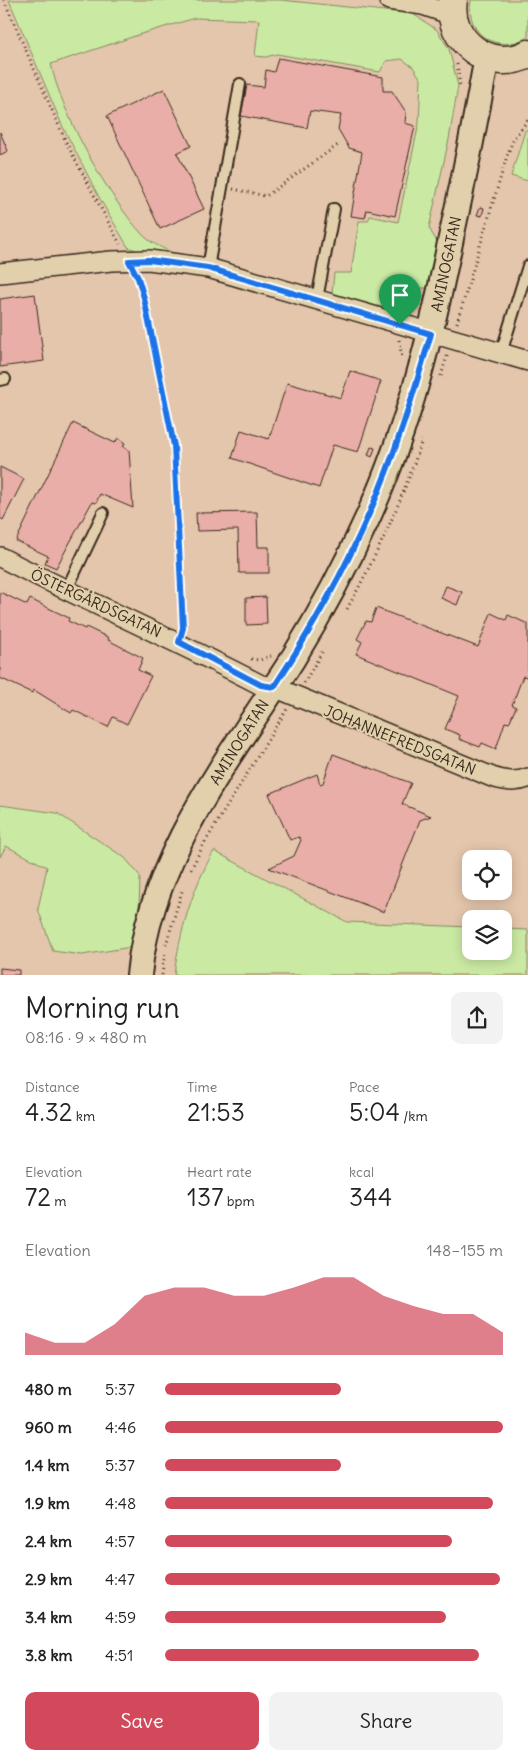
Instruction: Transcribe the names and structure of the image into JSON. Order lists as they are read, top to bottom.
{
  "streets": {
    "street": ["AMINOGATAN", "ÖSTERGÅRDSGATAN", "JOHANNEFREDSGATAN"]
  },
  "crossings": [
    ["AMINOGATAN", "ÖSTERGÅRDSGATAN"],
    ["AMINOGATAN", "JOHANNEFREDSGATAN"],
    ["ÖSTERGÅRDSGATAN", "JOHANNEFREDSGATAN"]
  ],
  "page": {
    "heading": ["Morning run", "08:16 · 9 × 480 m"],
    "stats": [
      ["Distance", "4.32 km"],
      ["Time", "21:53"],
      ["Pace", "5:04 /km"],
      ["Elevation", "72 m"],
      ["Heart rate", "137 bpm"],
      ["kcal", "344"]
    ],
    "chart": ["Elevation", "148–155 m"],
    "list": [
      {
        "name": "480 m",
        "note": "5:37"
      },
      {
        "name": "960 m",
        "note": "4:46"
      },
      {
        "name": "1.4 km",
        "note": "5:37"
      },
      {
        "name": "1.9 km",
        "note": "4:48"
      },
      {
        "name": "2.4 km",
        "note": "4:57"
      },
      {
        "name": "2.9 km",
        "note": "4:47"
      },
      {
        "name": "3.4 km",
        "note": "4:59"
      },
      {
        "name": "3.8 km",
        "note": "4:51"
      }
    ],
    "buttons": ["Save", "Share"]
  }
}
